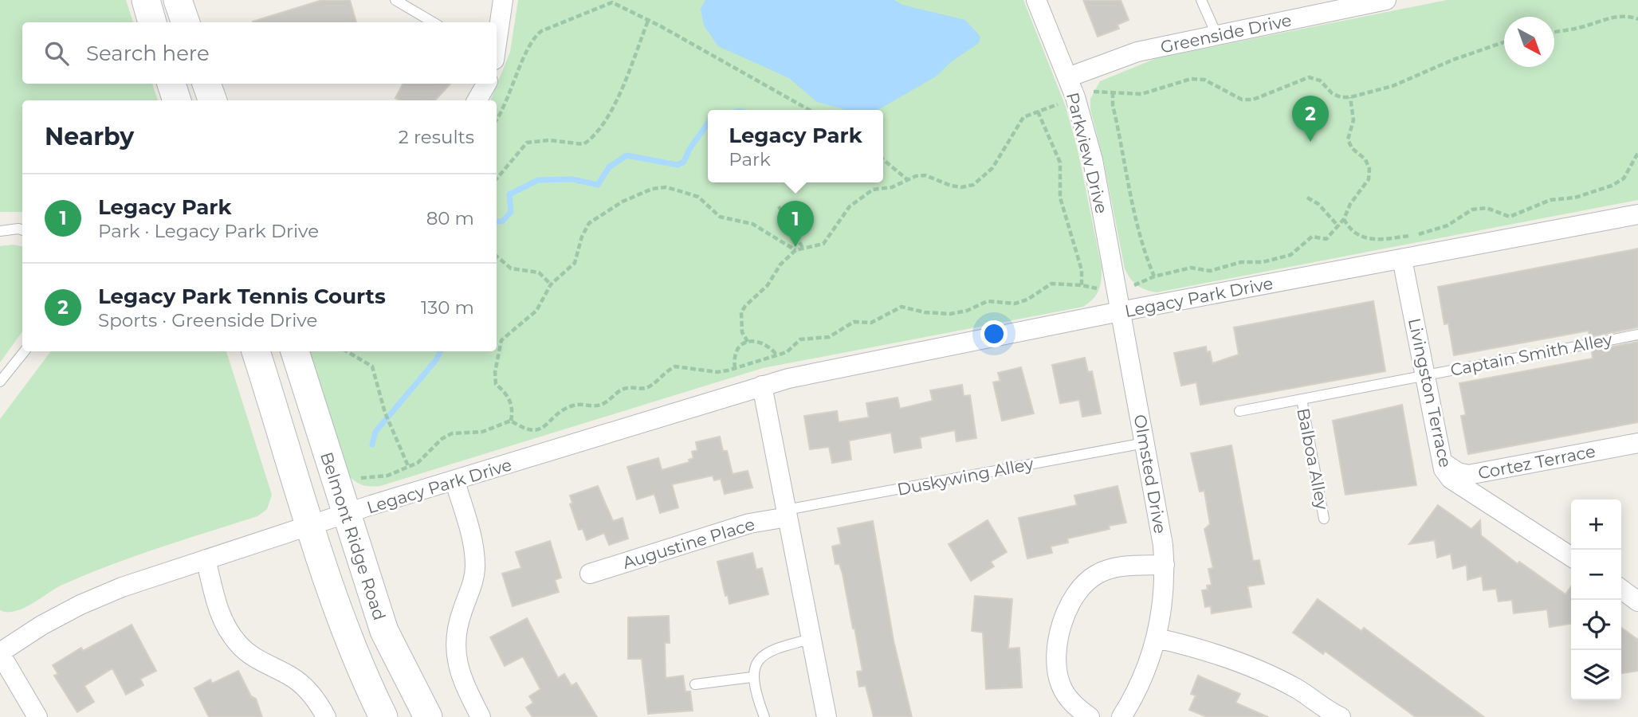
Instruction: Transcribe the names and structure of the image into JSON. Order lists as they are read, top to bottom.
{
  "streets": {
    "main road": ["Belmont Ridge Road"],
    "street": [
      "Greenside Drive",
      "Parkview Drive",
      "Legacy Park Drive",
      "Livingston Terrace",
      "Cortez Terrace",
      "Olmsted Drive",
      "Augustine Place"
    ],
    "lane": ["Captain Smith Alley", "Balboa Alley", "Duskywing Alley"]
  },
  "crossings": [
    ["Greenside Drive", "Parkview Drive"],
    ["Parkview Drive", "Legacy Park Drive"],
    ["Parkview Drive", "Olmsted Drive"],
    ["Legacy Park Drive", "Livingston Terrace"],
    ["Legacy Park Drive", "Olmsted Drive"],
    ["Legacy Park Drive", "Belmont Ridge Road"],
    ["Captain Smith Alley", "Livingston Terrace"],
    ["Captain Smith Alley", "Balboa Alley"],
    ["Livingston Terrace", "Balboa Alley"],
    ["Livingston Terrace", "Cortez Terrace"],
    ["Olmsted Drive", "Duskywing Alley"],
    ["Duskywing Alley", "Augustine Place"]
  ],
  "north": "bottom right",
  "page": {
    "search": "Search here",
    "pins": ["2", "1"],
    "heading": ["Nearby", "2 results"],
    "popup": ["Legacy Park", "Park"],
    "list": [
      {
        "mark": "1",
        "name": "Legacy Park",
        "note": "Park · Legacy Park Drive",
        "value": "80 m"
      },
      {
        "mark": "2",
        "name": "Legacy Park Tennis Courts",
        "note": "Sports · Greenside Drive",
        "value": "130 m"
      }
    ],
    "map_buttons": ["+", "−"]
  }
}
